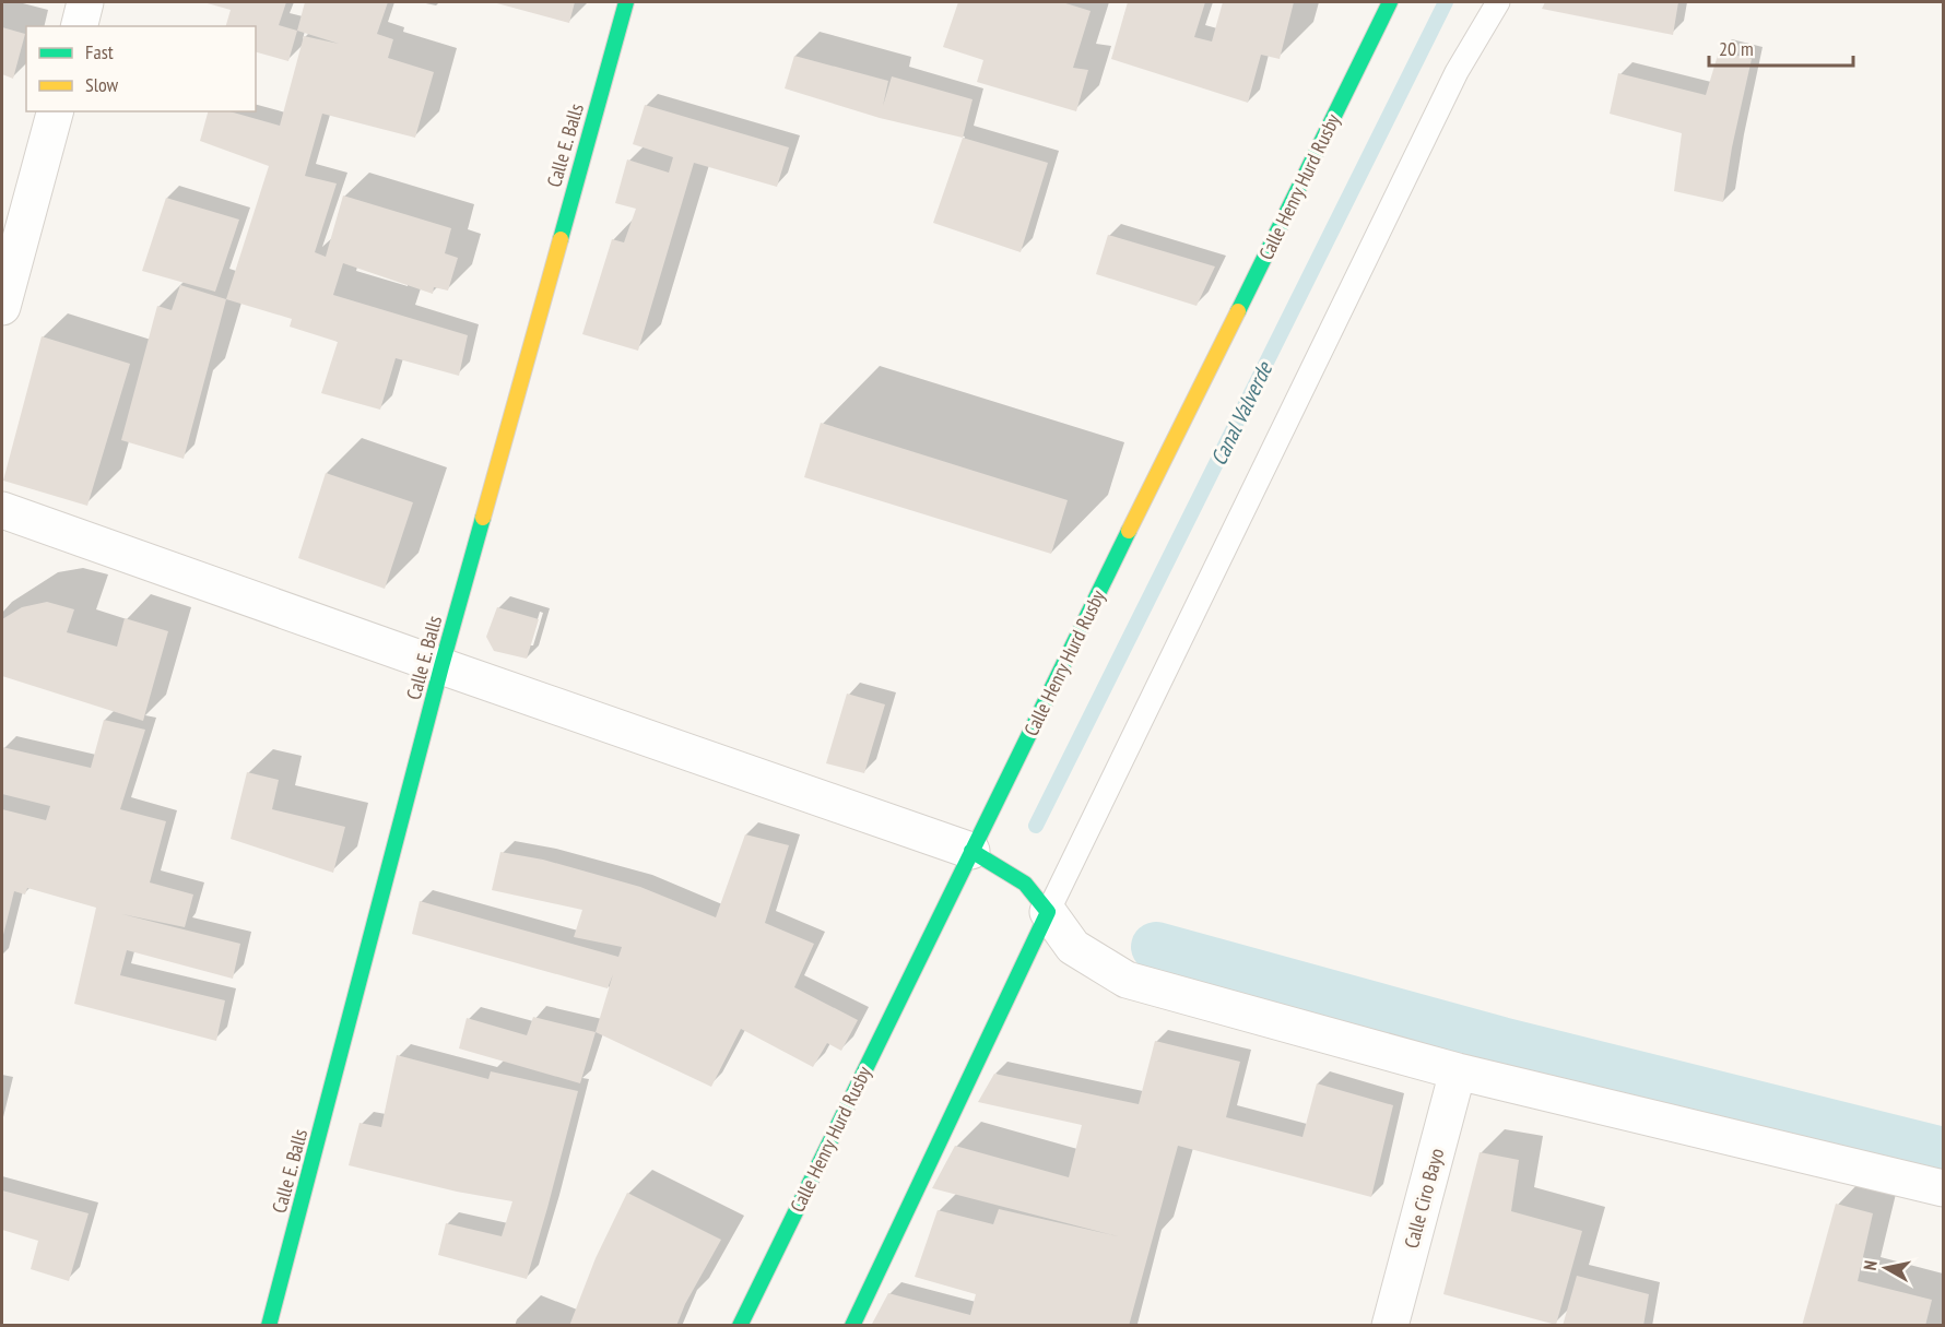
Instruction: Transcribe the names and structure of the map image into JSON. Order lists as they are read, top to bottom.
{
  "streets": {
    "street": ["Calle E. Balls", "Calle Henry Hurd Rusby", "Calle Ciro Bayo"]
  },
  "water": ["Canal Valverde"],
  "legend": ["Fast", "Slow"],
  "scale_bar": "20 m",
  "north": "left"
}
